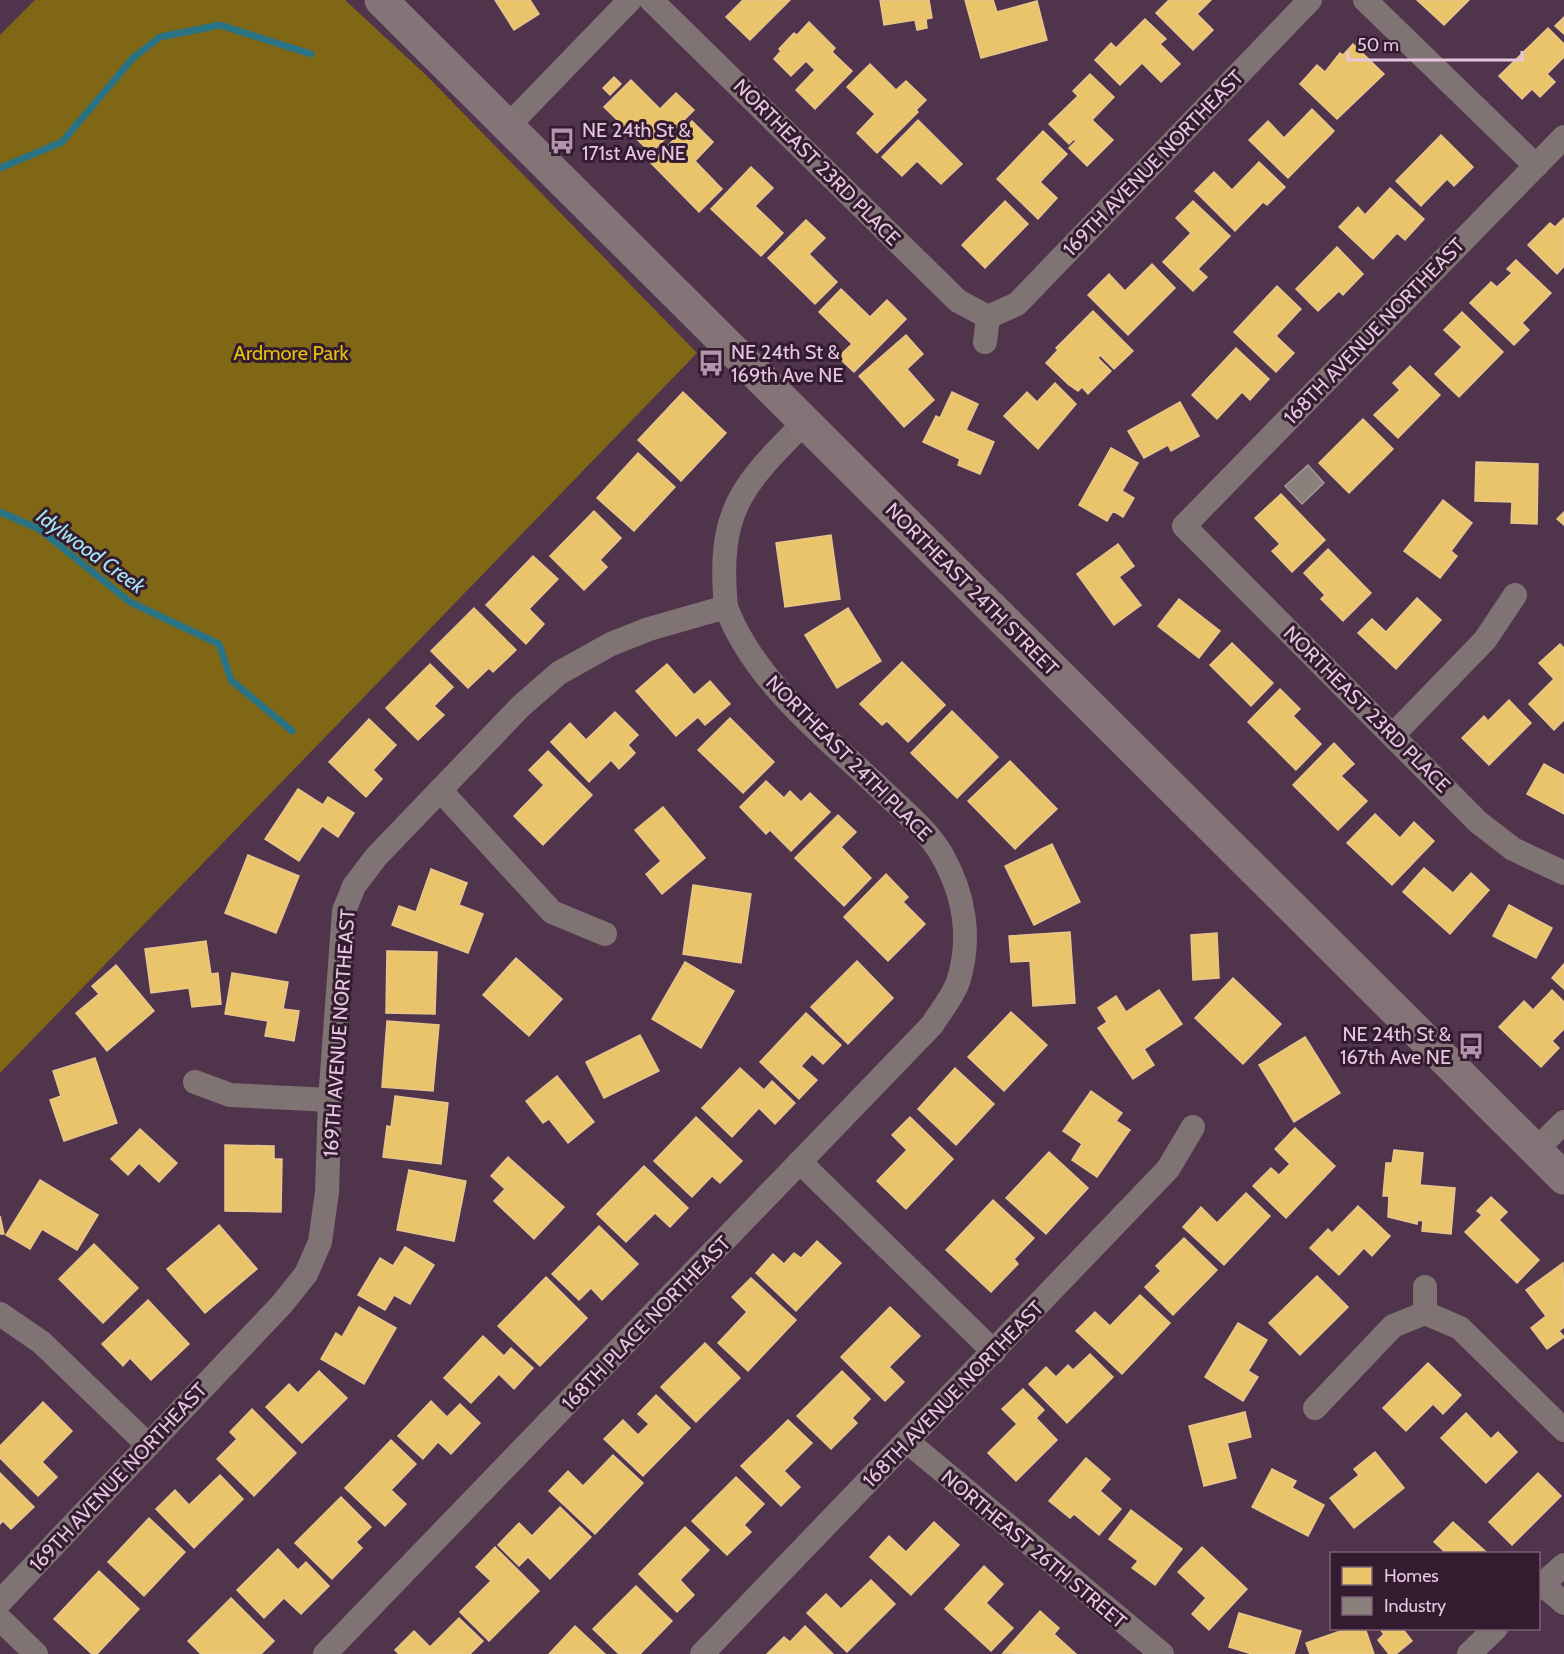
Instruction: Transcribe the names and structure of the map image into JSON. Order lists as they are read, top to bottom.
{
  "streets": {
    "main road": ["NORTHEAST 24TH STREET"],
    "street": [
      "NORTHEAST 23RD PLACE",
      "169TH AVENUE NORTHEAST",
      "168TH AVENUE NORTHEAST",
      "NORTHEAST 24TH PLACE",
      "168TH PLACE NORTHEAST",
      "NORTHEAST 26TH STREET"
    ]
  },
  "crossings": [
    ["NORTHEAST 23RD PLACE", "169TH AVENUE NORTHEAST"],
    ["NORTHEAST 23RD PLACE", "168TH AVENUE NORTHEAST"],
    ["169TH AVENUE NORTHEAST", "NORTHEAST 24TH PLACE"],
    ["168TH AVENUE NORTHEAST", "NORTHEAST 26TH STREET"],
    ["NORTHEAST 24TH PLACE", "168TH PLACE NORTHEAST"]
  ],
  "water": ["Idylwood Creek"],
  "parks": ["Ardmore Park"],
  "places": {
    "bus stop": ["NE 24th St & 171st Ave NE", "NE 24th St & 169th Ave NE", "NE 24th St & 167th Ave NE"]
  },
  "legend": ["Homes", "Industry"],
  "scale_bar": "50 m"
}
